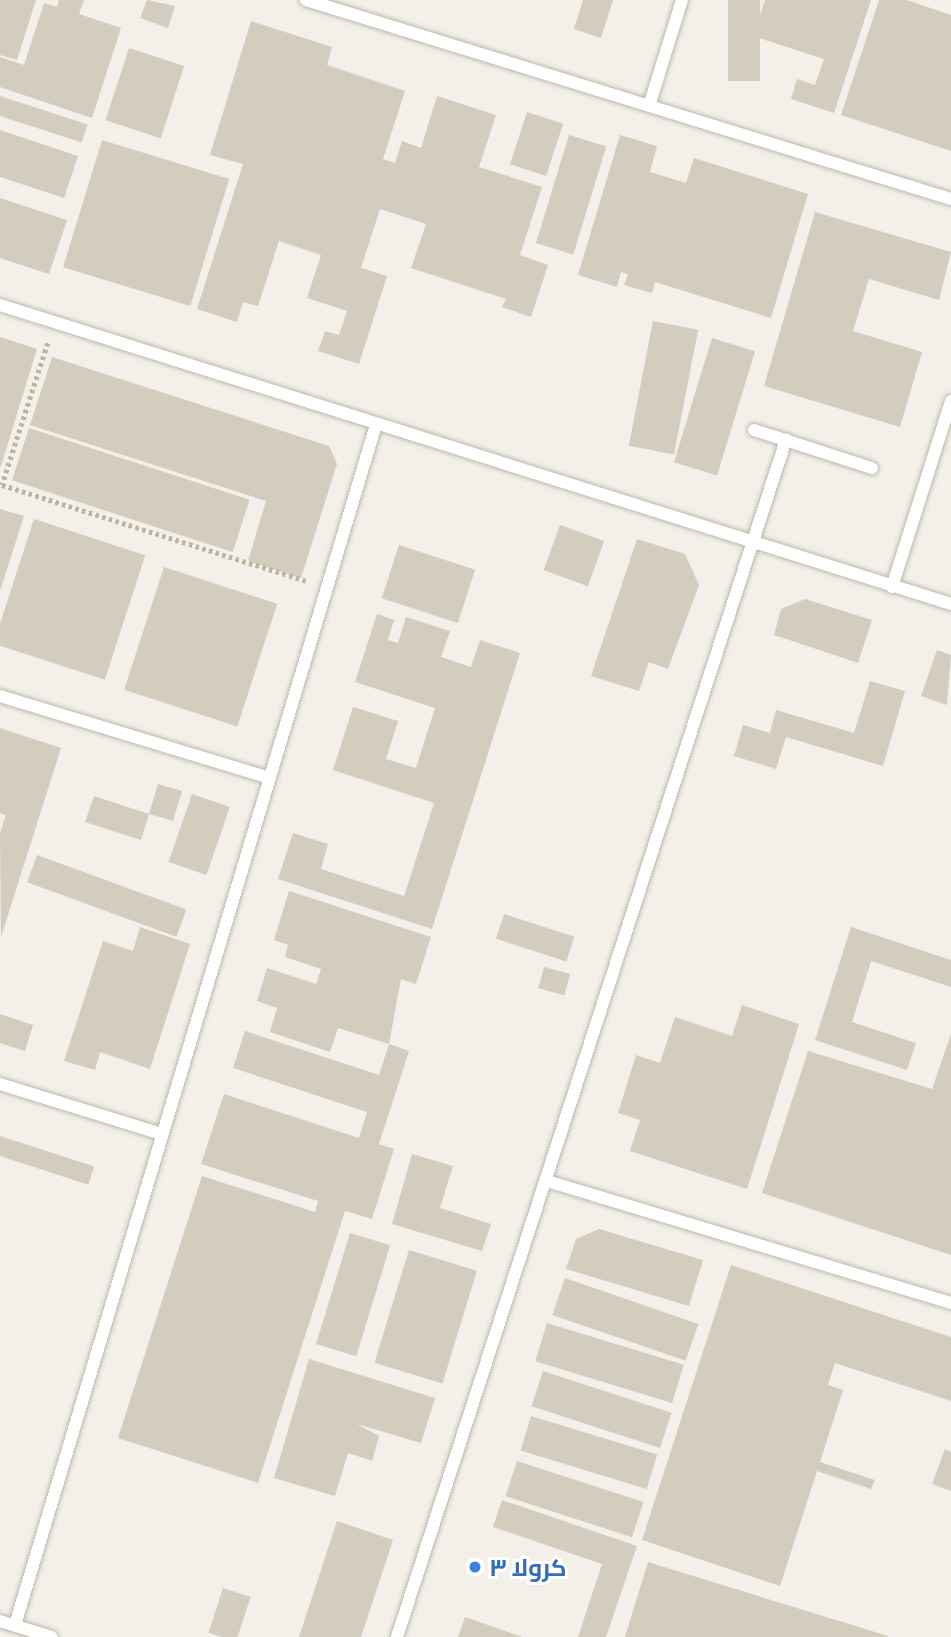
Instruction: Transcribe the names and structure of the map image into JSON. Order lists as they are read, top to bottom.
{
  "places": ["كرولا ٣"]
}
